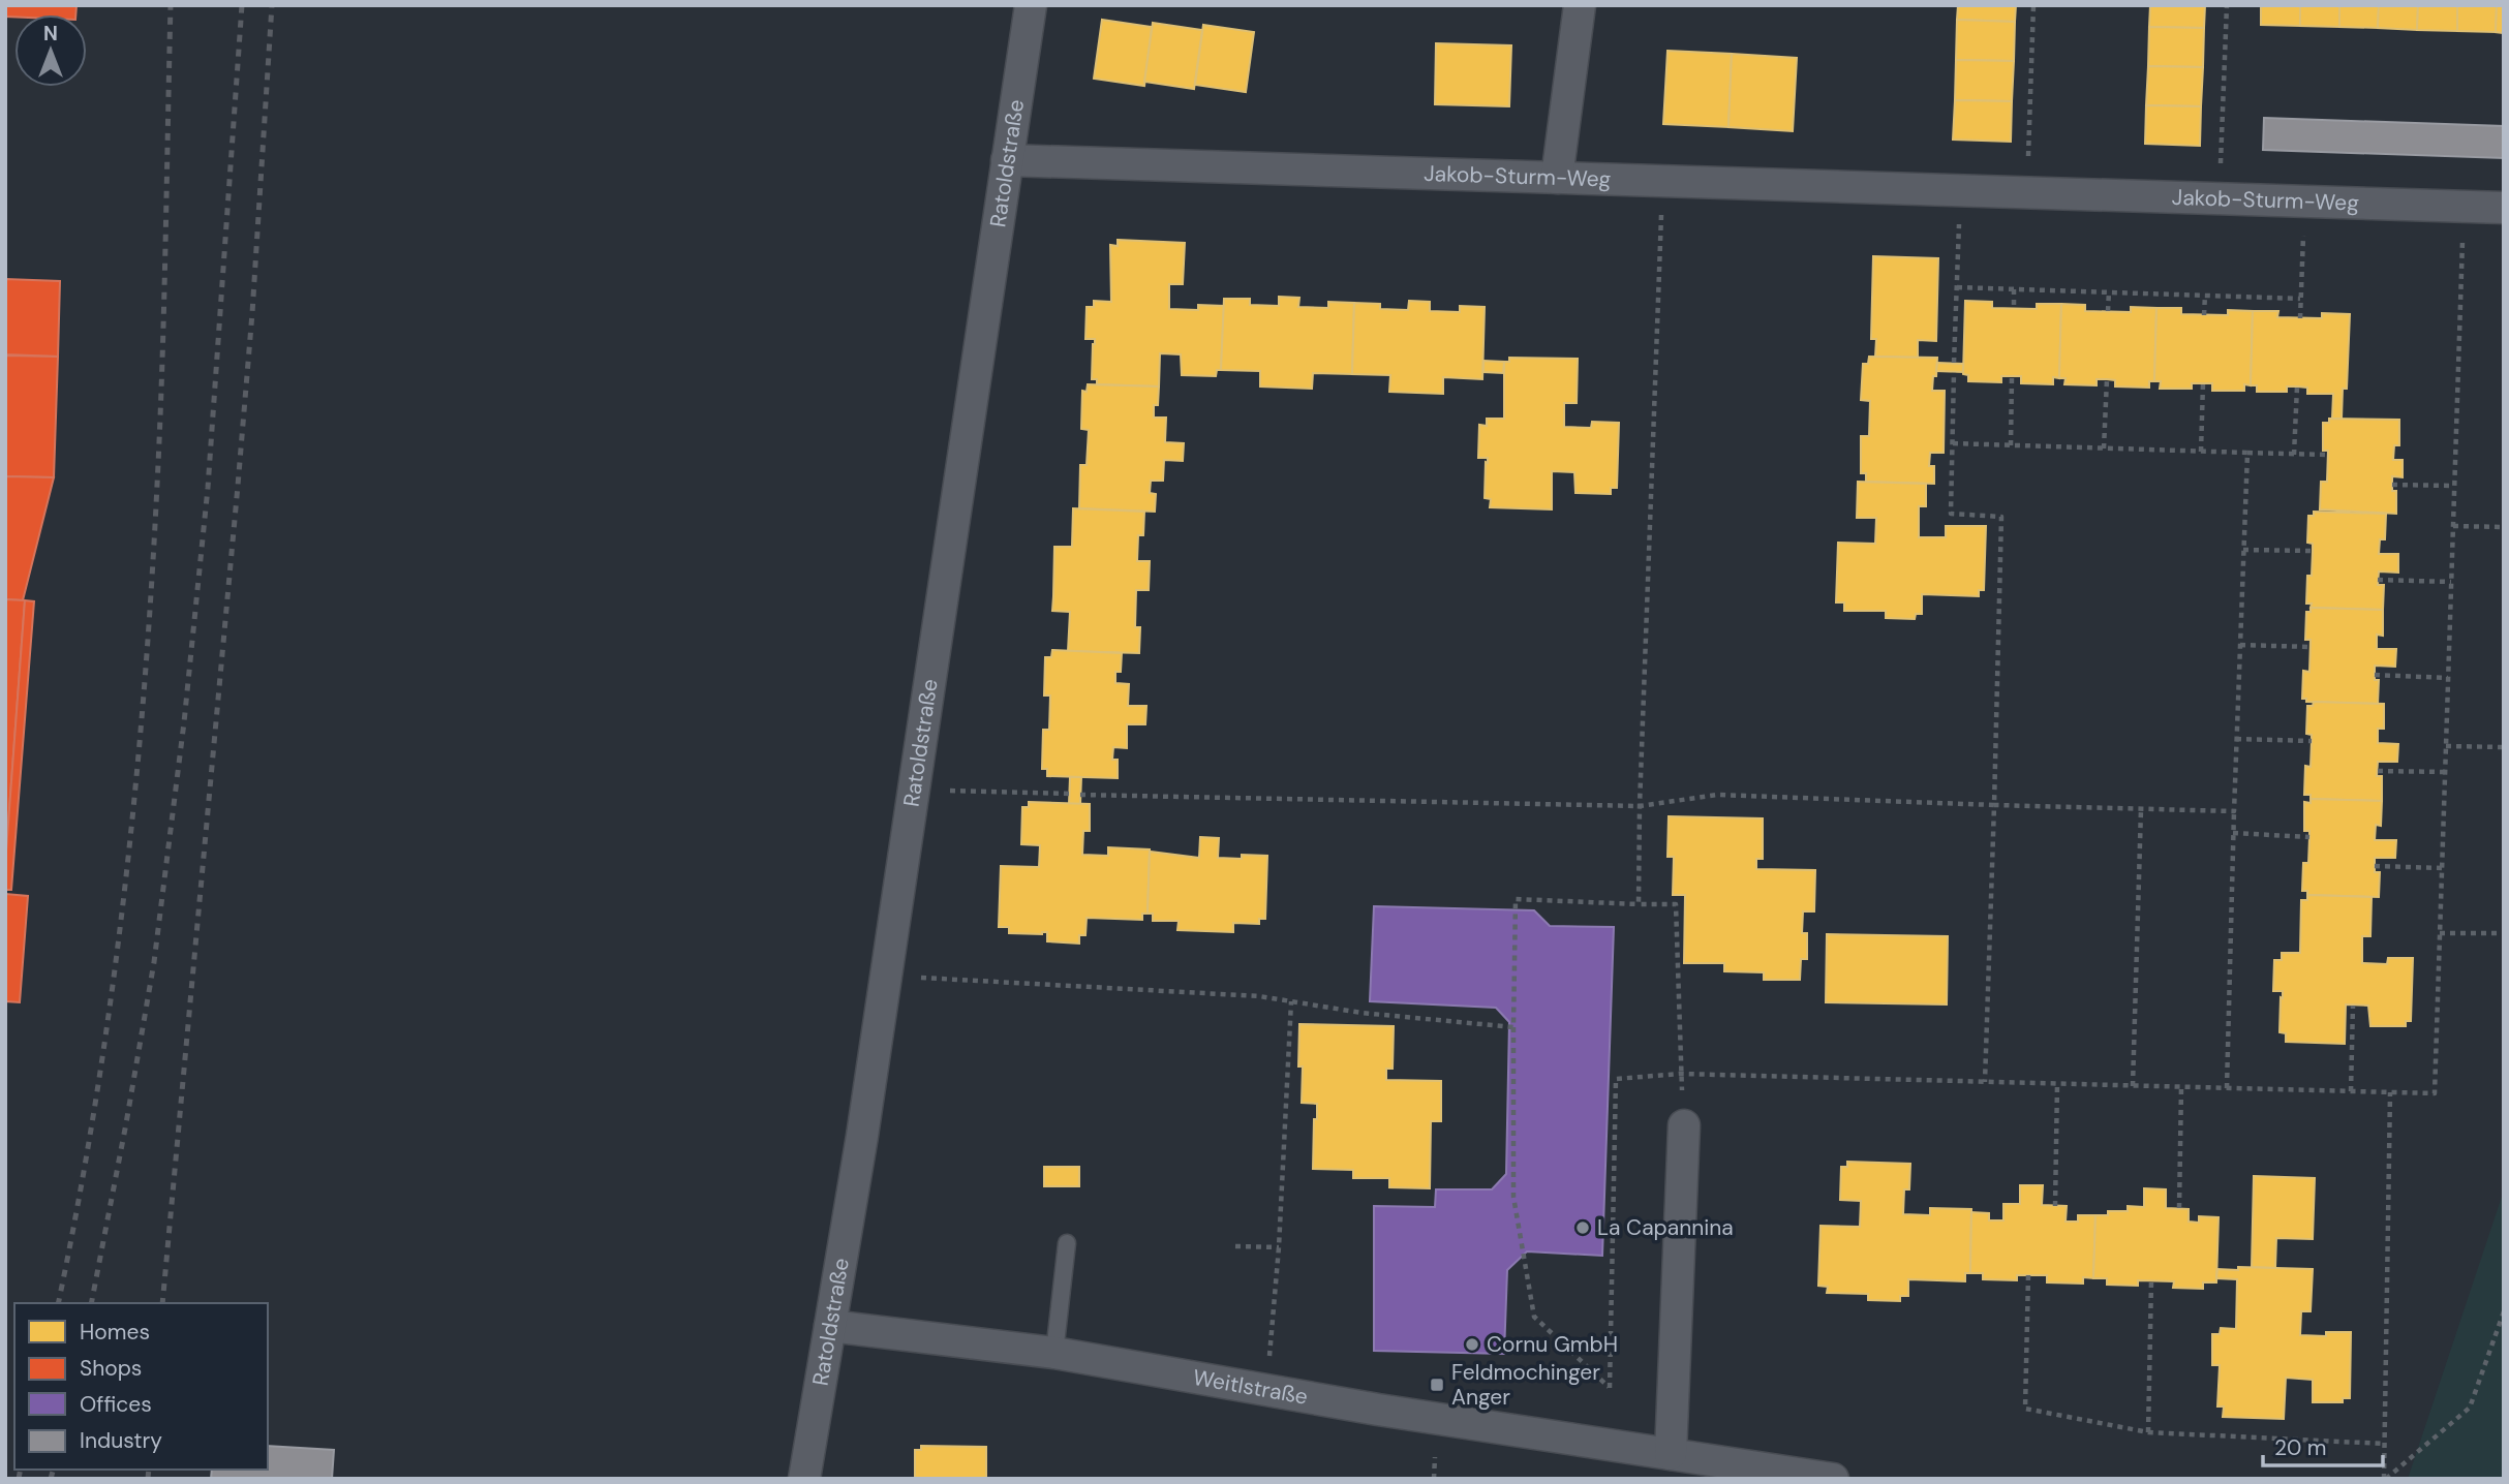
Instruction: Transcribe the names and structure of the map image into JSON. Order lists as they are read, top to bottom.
{
  "streets": {
    "street": ["Ratoldstraße", "Jakob-Sturm-Weg", "Weitlstraße"]
  },
  "crossings": [
    ["Ratoldstraße", "Jakob-Sturm-Weg"],
    ["Ratoldstraße", "Weitlstraße"]
  ],
  "places": {
    "other": ["La Capannina", "Cornu GmbH"],
    "transit": ["Feldmochinger Anger"]
  },
  "legend": [
    "Homes",
    "Shops",
    "Offices",
    "Industry"
  ],
  "scale_bar": "20 m",
  "north": "top"
}
